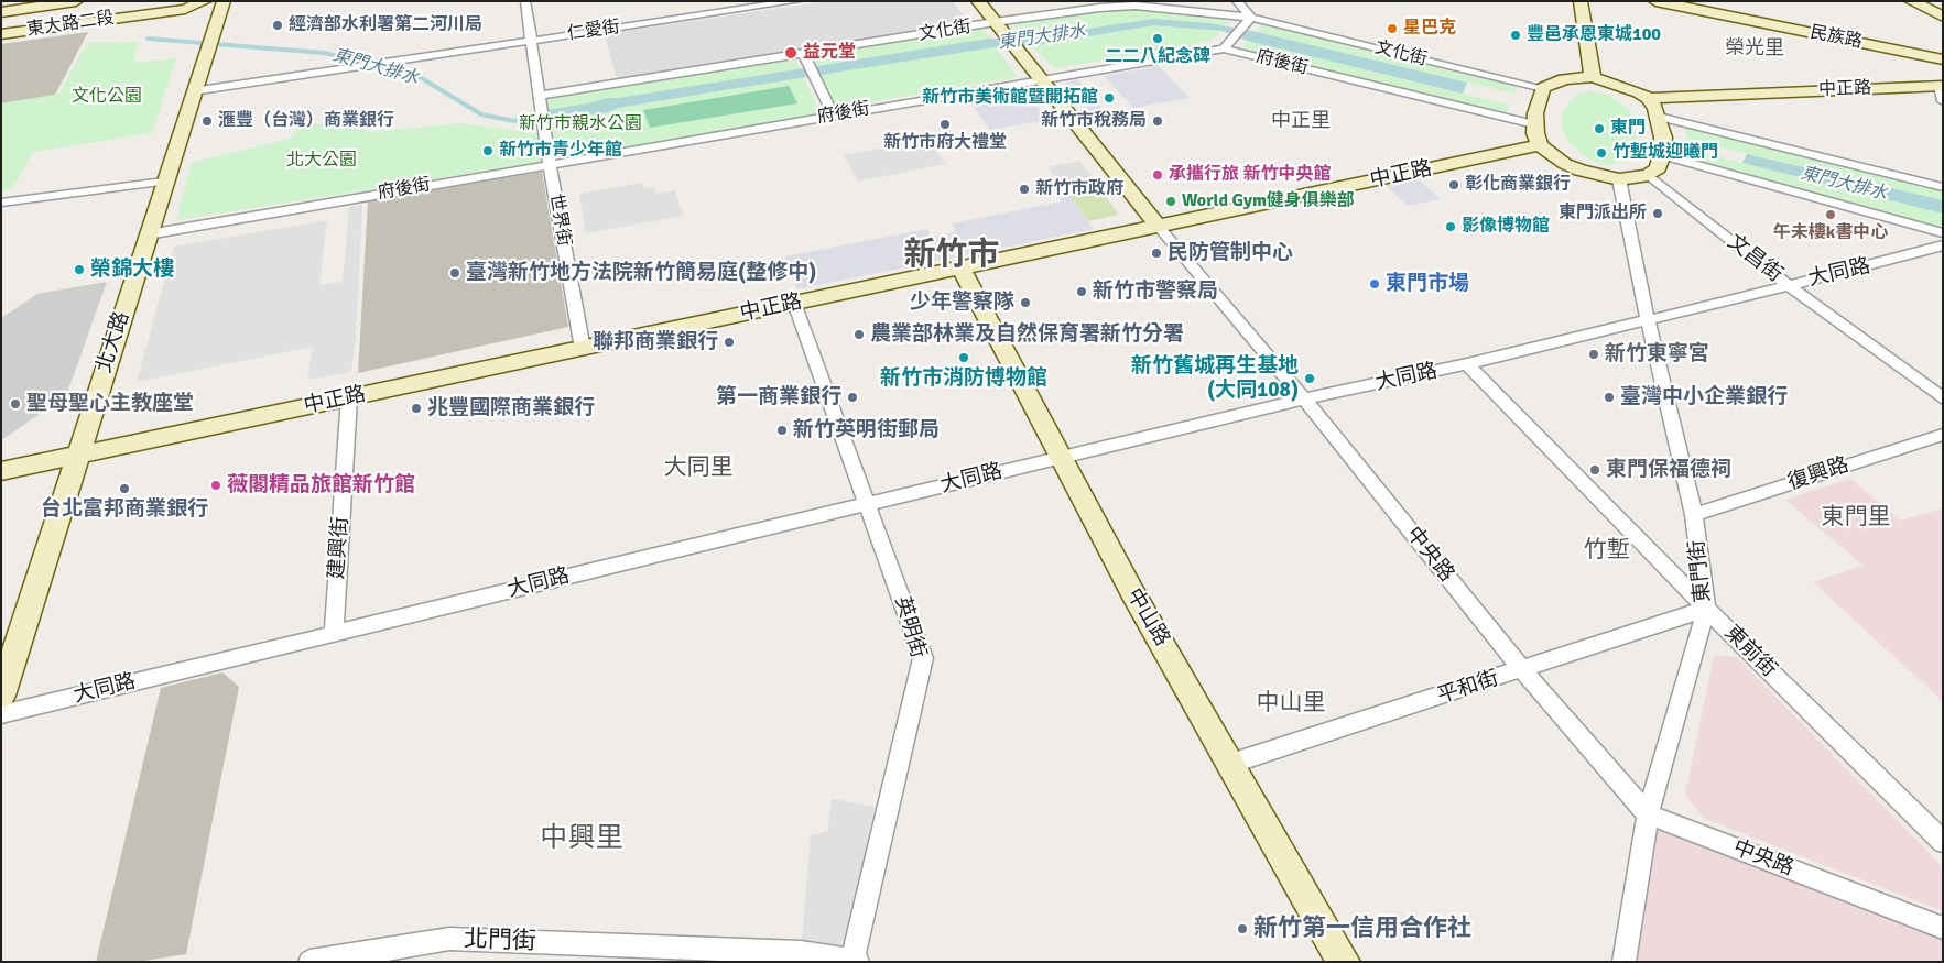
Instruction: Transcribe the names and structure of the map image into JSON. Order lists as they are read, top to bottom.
{
  "streets": {
    "street": [
      "東大路二段",
      "仁愛街",
      "文化街",
      "民族路",
      "府後街",
      "中正路",
      "世界街",
      "文昌街",
      "大同路",
      "北大路",
      "復興路",
      "建興街",
      "中央路",
      "東門街",
      "中山路",
      "英明街",
      "東前街",
      "平和街",
      "北門街"
    ]
  },
  "crossings": [
    ["仁愛街", "北大路"],
    ["文化街", "府後街"],
    ["文化街", "中正路"],
    ["文化街", "世界街"],
    ["文化街", "文昌街"],
    ["文化街", "中央路"],
    ["文化街", "東門街"],
    ["府後街", "中正路"],
    ["府後街", "世界街"],
    ["府後街", "文昌街"],
    ["府後街", "北大路"],
    ["府後街", "中央路"],
    ["府後街", "東門街"],
    ["中正路", "世界街"],
    ["中正路", "文昌街"],
    ["中正路", "北大路"],
    ["中正路", "建興街"],
    ["中正路", "中央路"],
    ["中正路", "東門街"],
    ["中正路", "中山路"],
    ["中正路", "英明街"],
    ["文昌街", "大同路"],
    ["文昌街", "東門街"],
    ["大同路", "建興街"],
    ["大同路", "中央路"],
    ["大同路", "東門街"],
    ["大同路", "中山路"],
    ["大同路", "英明街"],
    ["大同路", "東前街"],
    ["復興路", "東門街"],
    ["中央路", "東門街"],
    ["中央路", "平和街"],
    ["東門街", "東前街"],
    ["東門街", "平和街"],
    ["中山路", "平和街"],
    ["英明街", "北門街"],
    ["東前街", "平和街"]
  ],
  "districts": [
    "榮光里",
    "中正里",
    "新竹市",
    "大同里",
    "東門里",
    "竹塹",
    "中山里",
    "中興里"
  ],
  "water": ["東門大排水"],
  "parks": ["文化公園", "新竹市親水公園", "北大公園"],
  "places": [
    "經濟部水利署第二河川局",
    "星巴克",
    "豐邑承恩東城100",
    "二二八紀念碑",
    "益元堂",
    "新竹市美術館暨開拓館",
    "滙豐（台灣）商業銀行",
    "新竹市稅務局",
    "新竹市府大禮堂",
    "東門",
    "新竹市青少年館",
    "竹塹城迎曦門",
    "承攜行旅 新竹中央館",
    "彰化商業銀行",
    "新竹市政府",
    "World Gym健身俱樂部",
    "東門派出所",
    "午未樓k書中心",
    "影像博物館",
    "民防管制中心",
    "榮錦大樓",
    "臺灣新竹地方法院新竹簡易庭(整修中)",
    "東門市場",
    "新竹市警察局",
    "少年警察隊",
    "農業部林業及自然保育署新竹分署",
    "聯邦商業銀行",
    "新竹東寧宮",
    "新竹市消防博物館",
    "新竹舊城再生基地 (大同108)",
    "第一商業銀行",
    "臺灣中小企業銀行",
    "聖母聖心主教座堂",
    "兆豐國際商業銀行",
    "新竹英明街郵局",
    "東門保福德祠",
    "薇閣精品旅館新竹館",
    "台北富邦商業銀行",
    "新竹第一信用合作社"
  ]
}
